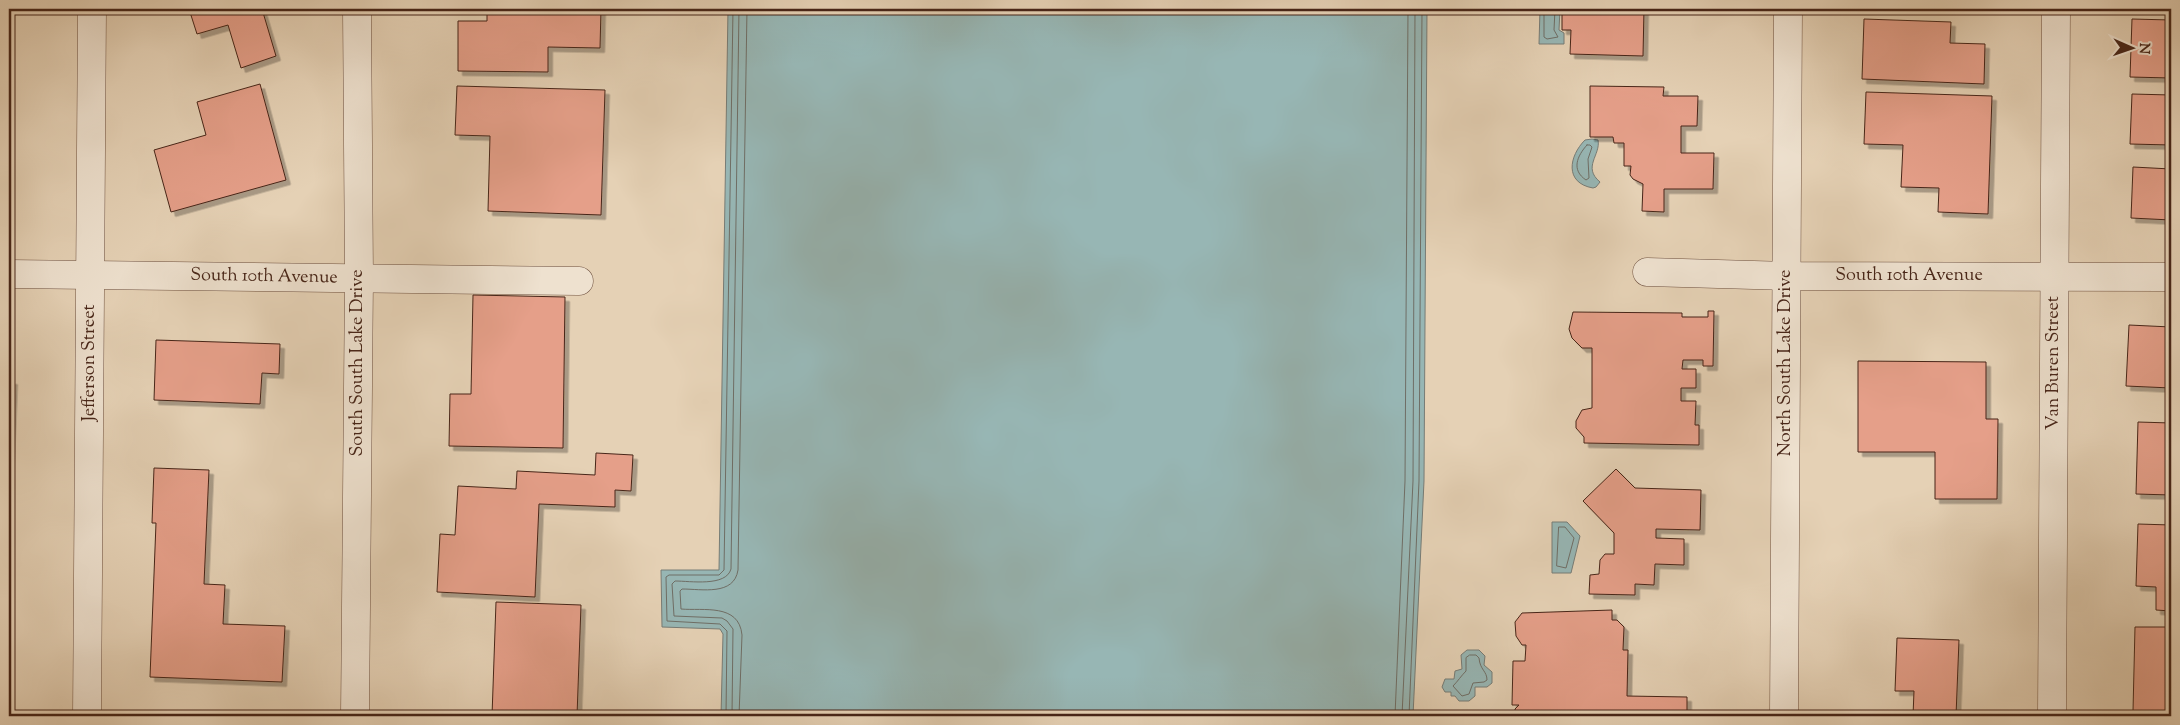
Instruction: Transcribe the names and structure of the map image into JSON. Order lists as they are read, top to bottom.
{
  "streets": {
    "street": [
      "South 10th Avenue",
      "Jefferson Street",
      "South South Lake Drive",
      "North South Lake Drive",
      "Van Buren Street"
    ]
  },
  "crossings": [
    ["South 10th Avenue", "Jefferson Street"],
    ["South 10th Avenue", "South South Lake Drive"],
    ["South 10th Avenue", "North South Lake Drive"],
    ["South 10th Avenue", "Van Buren Street"]
  ],
  "north": "right"
}
